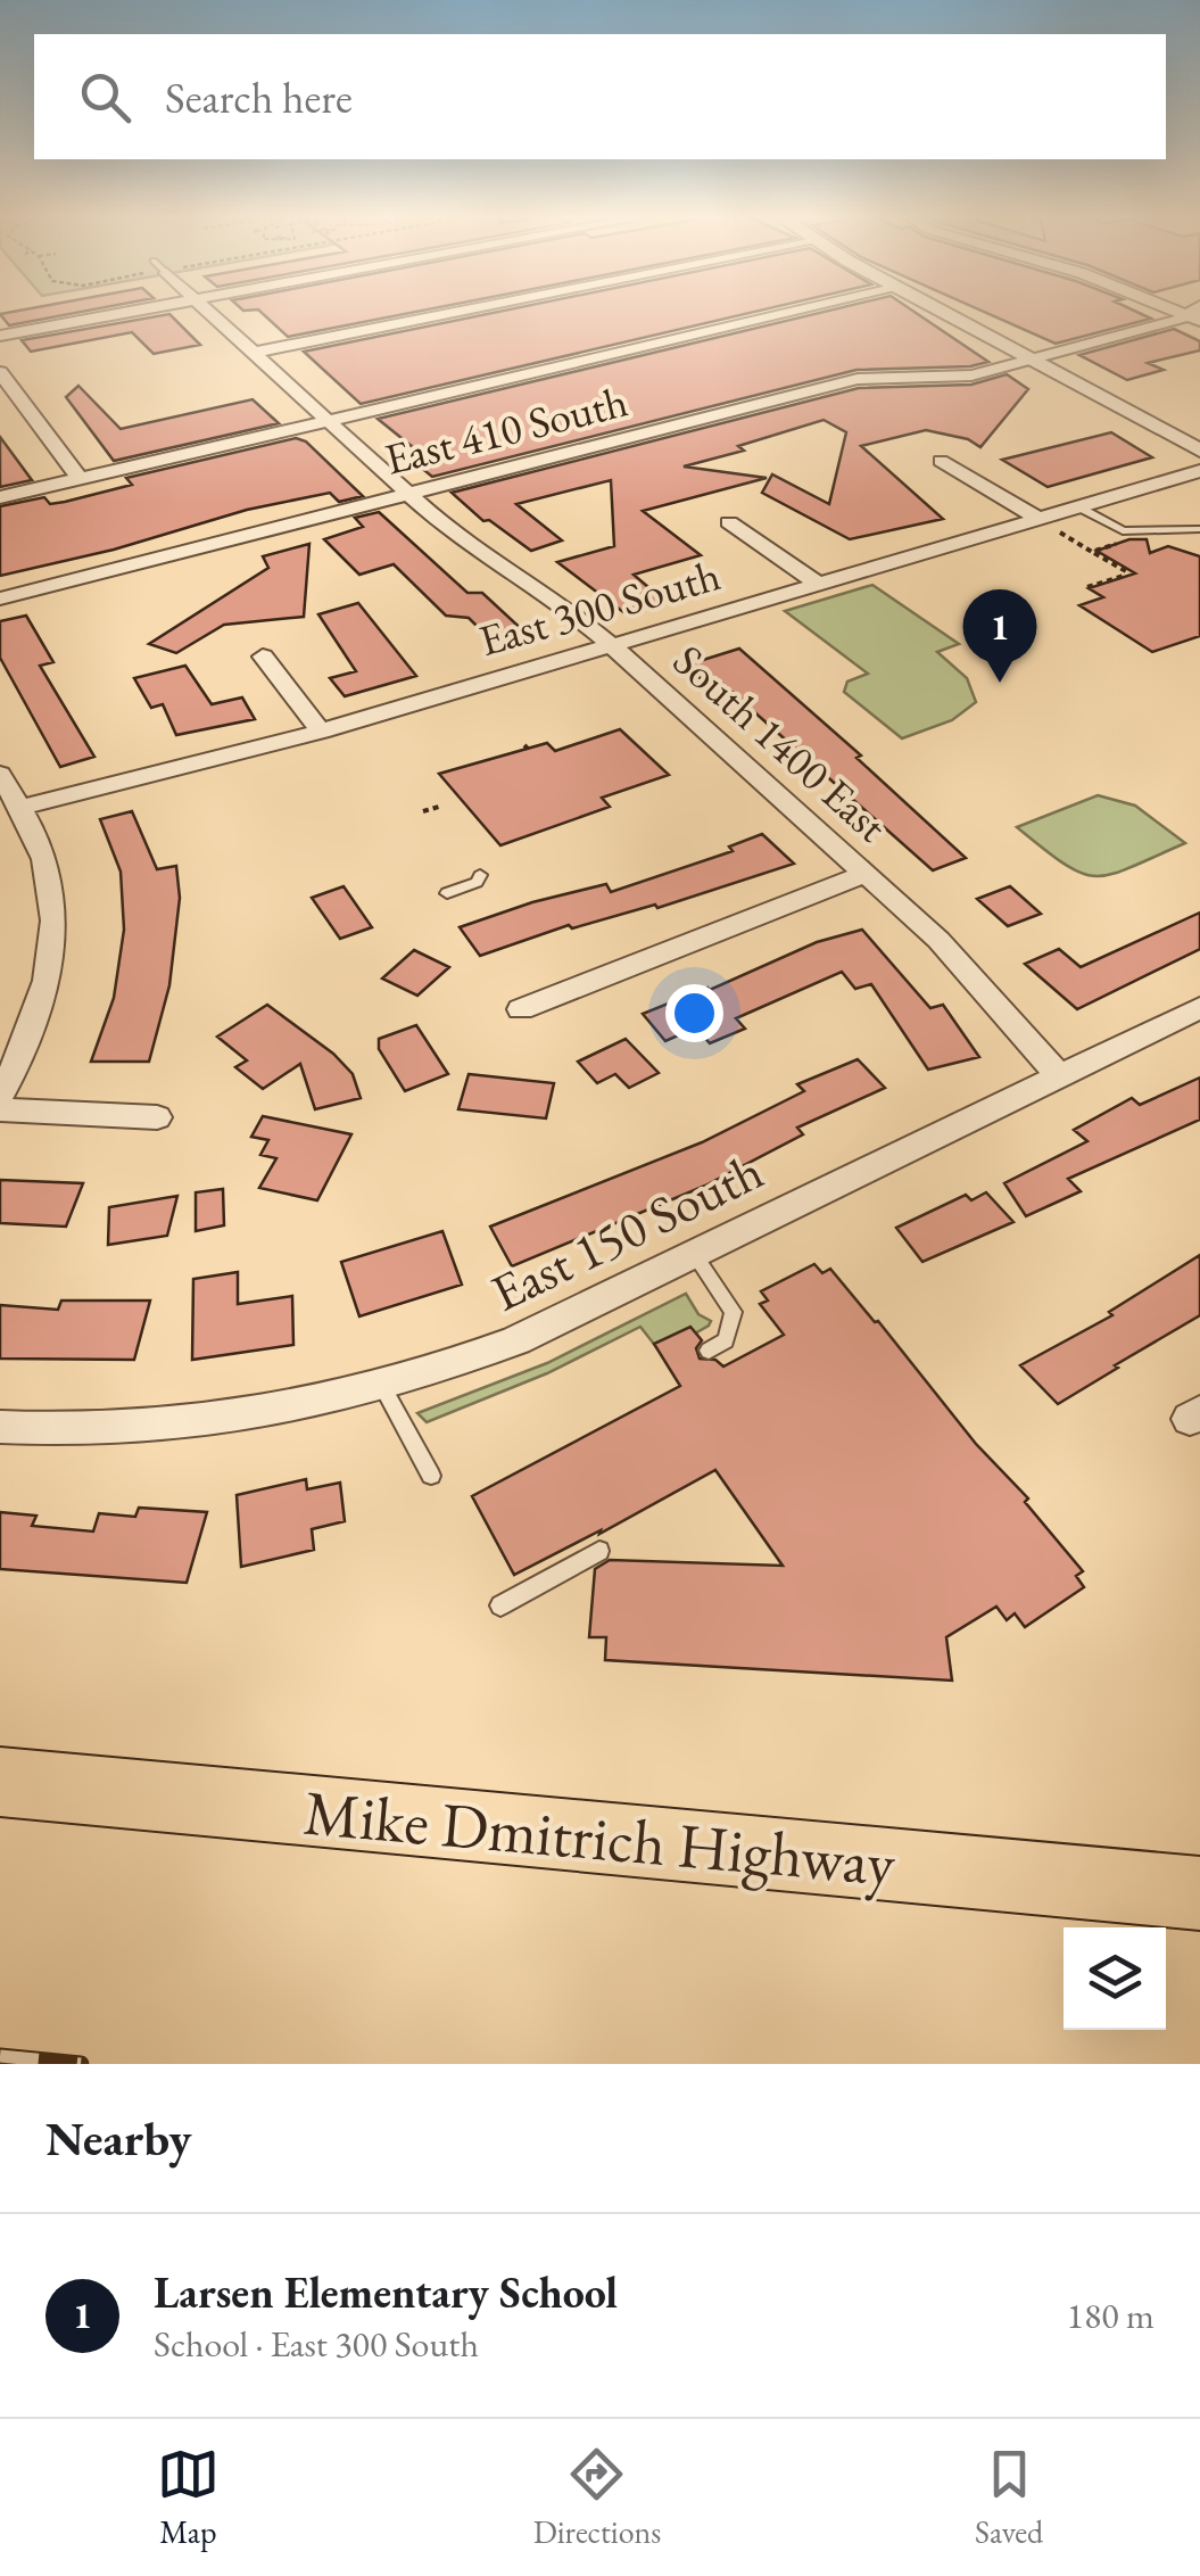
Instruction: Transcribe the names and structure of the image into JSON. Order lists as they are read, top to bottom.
{
  "streets": {
    "highway": ["Mike Dmitrich Highway"],
    "street": [
      "East 410 South",
      "East 300 South",
      "South 1400 East",
      "East 150 South"
    ]
  },
  "crossings": [
    ["East 410 South", "South 1400 East"],
    ["East 300 South", "South 1400 East"],
    ["South 1400 East", "East 150 South"]
  ],
  "page": {
    "search": "Search here",
    "pins": "1",
    "heading": "Nearby",
    "list": [
      {
        "mark": "1",
        "name": "Larsen Elementary School",
        "note": "School · East 300 South",
        "value": "180 m"
      }
    ],
    "nav": ["Map", "Directions", "Saved"]
  }
}
